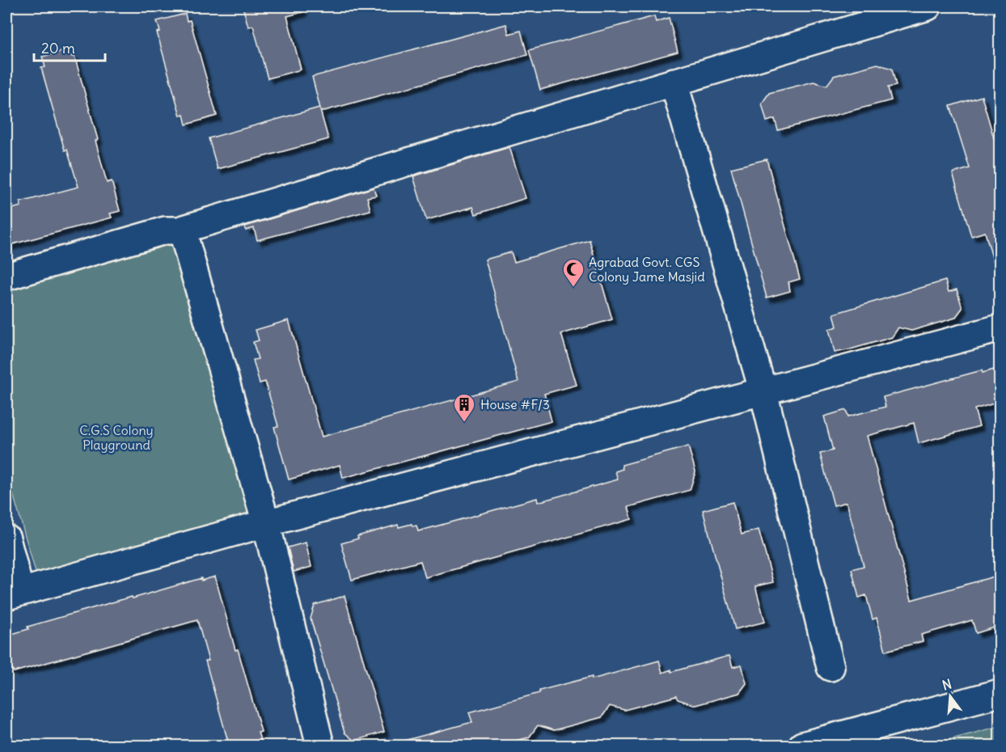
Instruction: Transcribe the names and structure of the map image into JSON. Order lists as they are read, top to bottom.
{
  "parks": ["C.G.S Colony Playground"],
  "places": {
    "mosque": ["Agrabad Govt. CGS Colony Jame Masjid"],
    "building": ["House #F/3"]
  },
  "scale_bar": "20 m",
  "north": "top"
}
